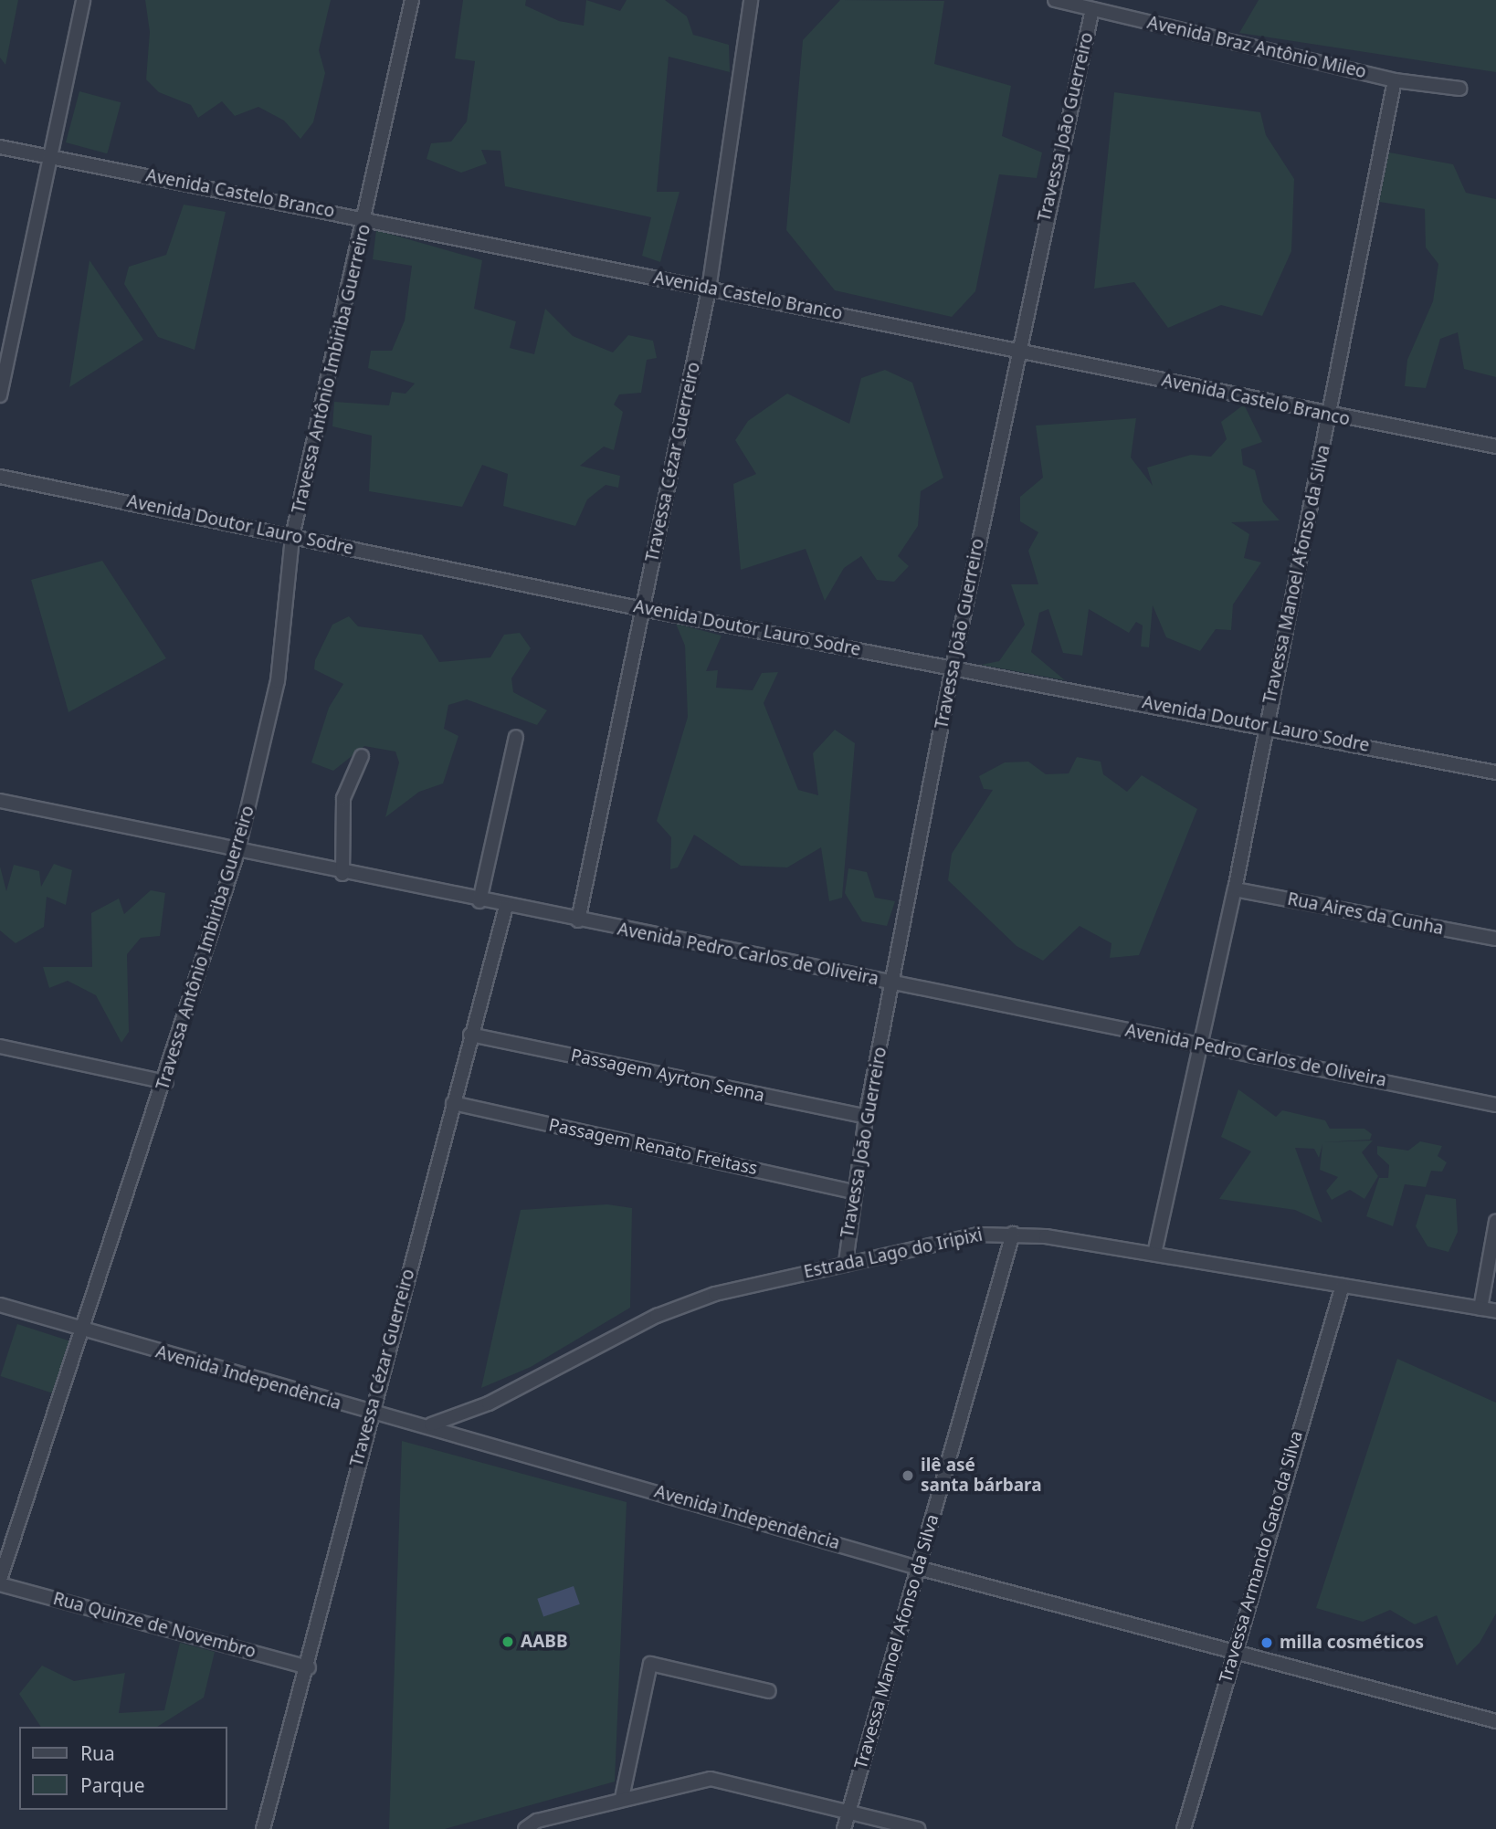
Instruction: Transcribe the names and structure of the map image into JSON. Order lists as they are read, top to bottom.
{
  "streets": {
    "street": [
      "Avenida Braz Antônio Mileo",
      "Travessa João Guerreiro",
      "Avenida Castelo Branco",
      "Travessa Antônio Imbiriba Guerreiro",
      "Travessa Cézar Guerreiro",
      "Avenida Doutor Lauro Sodre",
      "Travessa Manoel Afonso da Silva",
      "Rua Aires da Cunha",
      "Avenida Pedro Carlos de Oliveira",
      "Passagem Ayrton Senna",
      "Passagem Renato Freitass",
      "Estrada Lago do Iripixi",
      "Avenida Independência",
      "Travessa Armando Gato da Silva",
      "Rua Quinze de Novembro"
    ]
  },
  "crossings": [
    ["Avenida Braz Antônio Mileo", "Travessa João Guerreiro"],
    ["Avenida Braz Antônio Mileo", "Travessa Manoel Afonso da Silva"],
    ["Travessa João Guerreiro", "Avenida Castelo Branco"],
    ["Travessa João Guerreiro", "Avenida Doutor Lauro Sodre"],
    ["Travessa João Guerreiro", "Avenida Pedro Carlos de Oliveira"],
    ["Travessa João Guerreiro", "Passagem Ayrton Senna"],
    ["Travessa João Guerreiro", "Passagem Renato Freitass"],
    ["Travessa João Guerreiro", "Estrada Lago do Iripixi"],
    ["Avenida Castelo Branco", "Travessa Antônio Imbiriba Guerreiro"],
    ["Avenida Castelo Branco", "Travessa Cézar Guerreiro"],
    ["Avenida Castelo Branco", "Travessa Manoel Afonso da Silva"],
    ["Travessa Antônio Imbiriba Guerreiro", "Avenida Doutor Lauro Sodre"],
    ["Travessa Antônio Imbiriba Guerreiro", "Avenida Pedro Carlos de Oliveira"],
    ["Travessa Antônio Imbiriba Guerreiro", "Avenida Independência"],
    ["Travessa Antônio Imbiriba Guerreiro", "Rua Quinze de Novembro"],
    ["Travessa Cézar Guerreiro", "Avenida Doutor Lauro Sodre"],
    ["Travessa Cézar Guerreiro", "Avenida Pedro Carlos de Oliveira"],
    ["Travessa Cézar Guerreiro", "Passagem Ayrton Senna"],
    ["Travessa Cézar Guerreiro", "Passagem Renato Freitass"],
    ["Travessa Cézar Guerreiro", "Avenida Independência"],
    ["Travessa Cézar Guerreiro", "Rua Quinze de Novembro"],
    ["Avenida Doutor Lauro Sodre", "Travessa Manoel Afonso da Silva"],
    ["Travessa Manoel Afonso da Silva", "Rua Aires da Cunha"],
    ["Travessa Manoel Afonso da Silva", "Avenida Pedro Carlos de Oliveira"],
    ["Travessa Manoel Afonso da Silva", "Estrada Lago do Iripixi"],
    ["Travessa Manoel Afonso da Silva", "Avenida Independência"],
    ["Estrada Lago do Iripixi", "Avenida Independência"],
    ["Estrada Lago do Iripixi", "Travessa Armando Gato da Silva"],
    ["Avenida Independência", "Travessa Armando Gato da Silva"]
  ],
  "places": ["ilê asé santa bárbara", "AABB", "milla cosméticos"],
  "legend": ["Rua", "Parque"]
}
